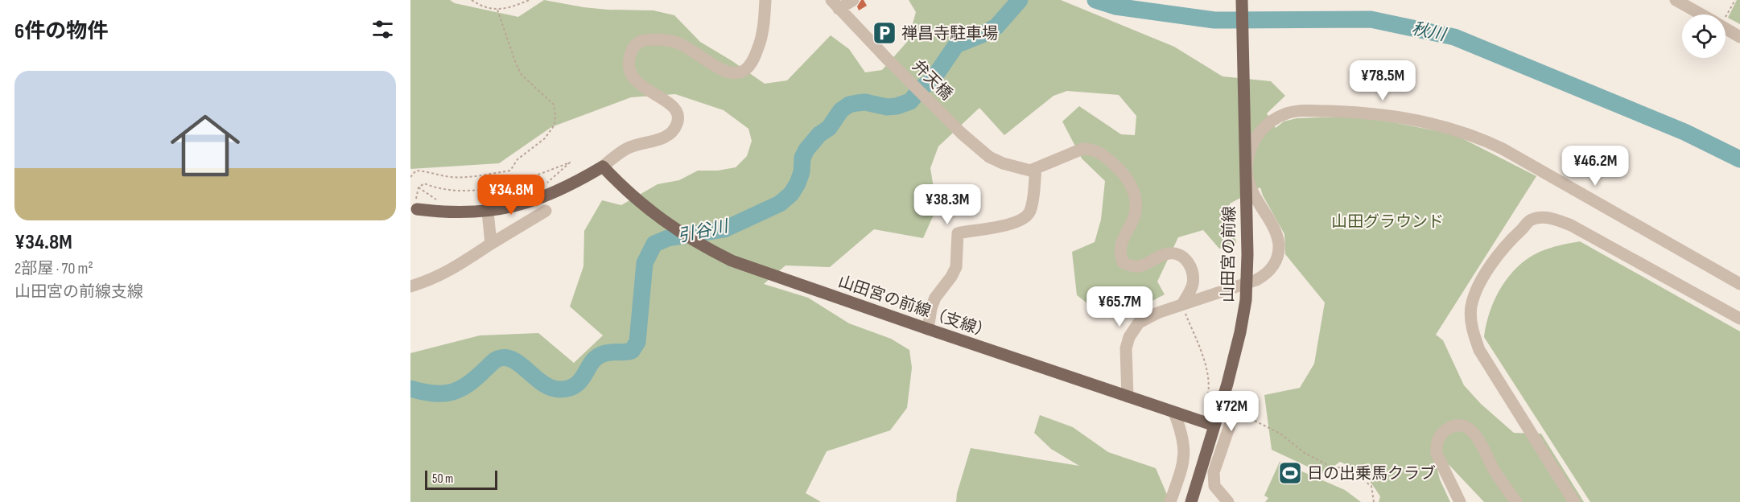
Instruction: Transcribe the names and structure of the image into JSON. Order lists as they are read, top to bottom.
{
  "streets": {
    "main road": ["山田宮の前線", "山田宮の前線（支線）"],
    "street": ["弁天橋"]
  },
  "crossings": [
    ["山田宮の前線", "山田宮の前線（支線）"]
  ],
  "water": ["秋川", "引谷川"],
  "parks": ["山田グラウンド"],
  "places": {
    "parking": ["禅昌寺駐車場"],
    "sports": ["日の出乗馬クラブ"]
  },
  "scale_bar": "50 m",
  "page": {
    "heading": "6件の物件",
    "list": [
      {
        "name": "¥34.8M",
        "note": "2部屋 · 70 m² · 山田宮の前線支線"
      }
    ],
    "price": [
      "¥78.5M",
      "¥46.2M",
      "¥34.8M",
      "¥38.3M",
      "¥65.7M",
      "¥72M"
    ],
    "scale": "50 m"
  }
}
